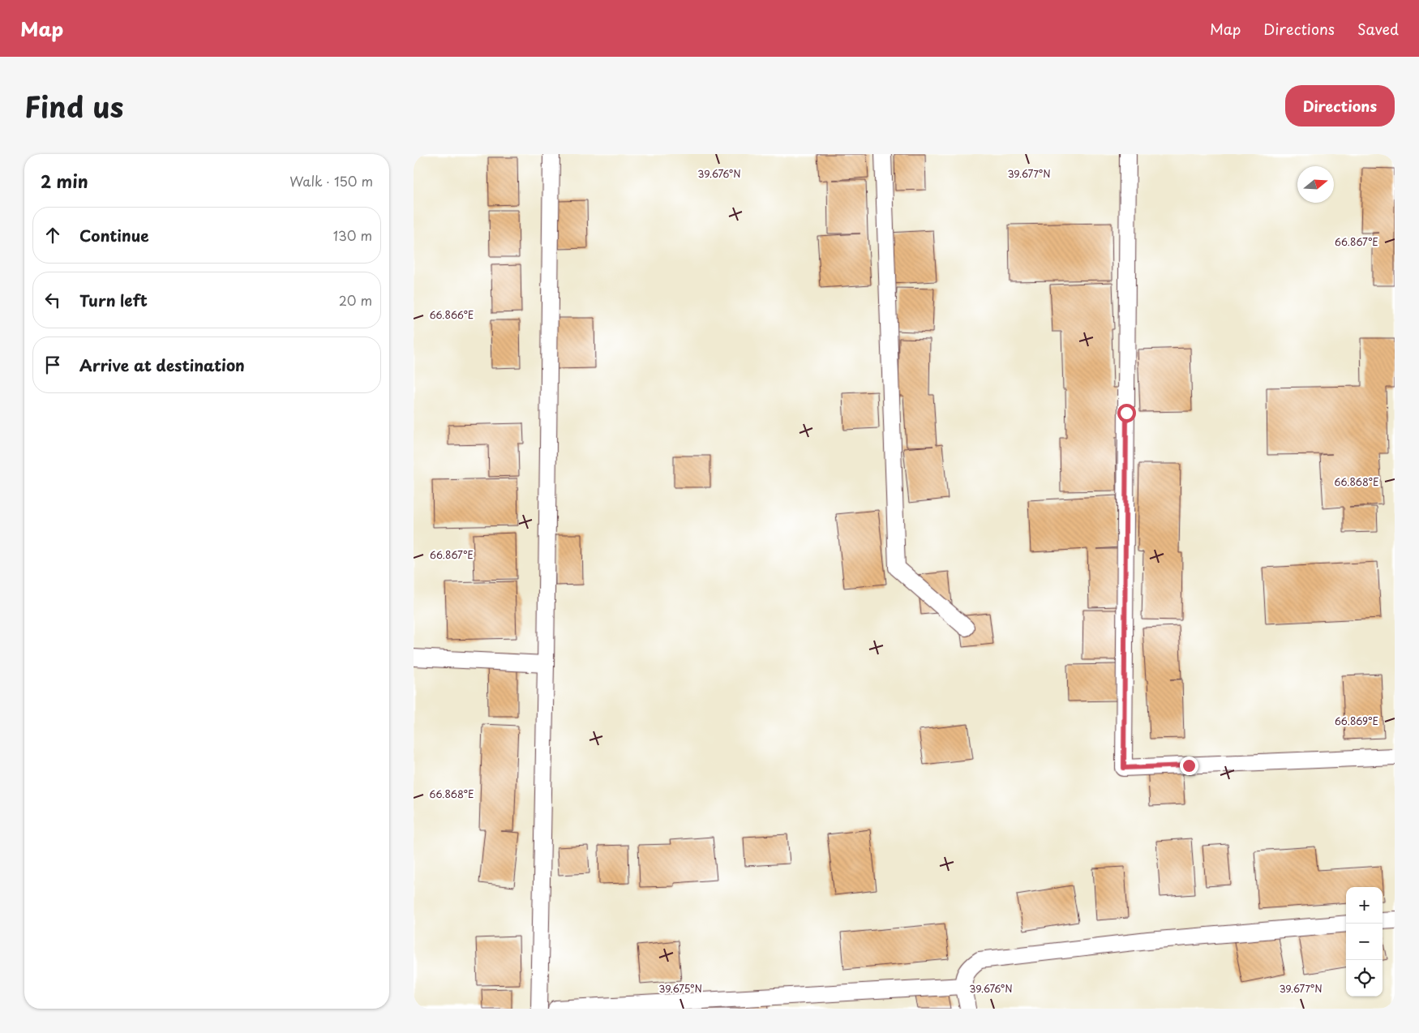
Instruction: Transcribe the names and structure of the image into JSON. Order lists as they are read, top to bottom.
{
  "north": "right",
  "page": {
    "header": "Map",
    "nav": ["Map", "Directions", "Saved"],
    "title": "Find us",
    "buttons": "Directions",
    "heading": ["2 min", "Walk · 150 m"],
    "list": [
      ["Continue", "130 m"],
      ["Turn left", "20 m"],
      "Arrive at destination"
    ],
    "map_buttons": ["+", "−"]
  },
  "coordinates": [
    "39.676°N",
    "39.677°N",
    "66.867°E",
    "66.866°E",
    "66.868°E",
    "66.869°E",
    "39.675°N"
  ]
}
